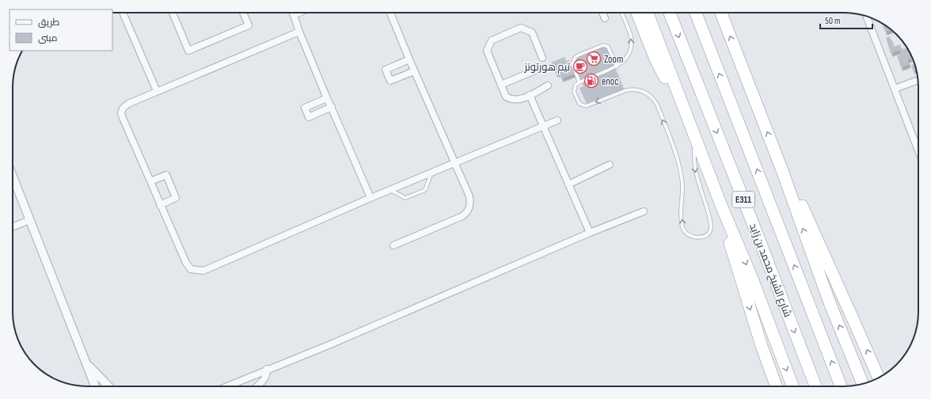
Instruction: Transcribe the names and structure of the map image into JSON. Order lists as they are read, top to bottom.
{
  "streets": {
    "highway": ["E311", "شارع الشيخ محمد بن زايد"]
  },
  "places": {
    "supermarket": ["Zoom"],
    "cafe": ["تيم هورتونز"],
    "fuel station": ["enoc"]
  },
  "legend": ["طريق", "مبنى"],
  "scale_bar": "50 m"
}
